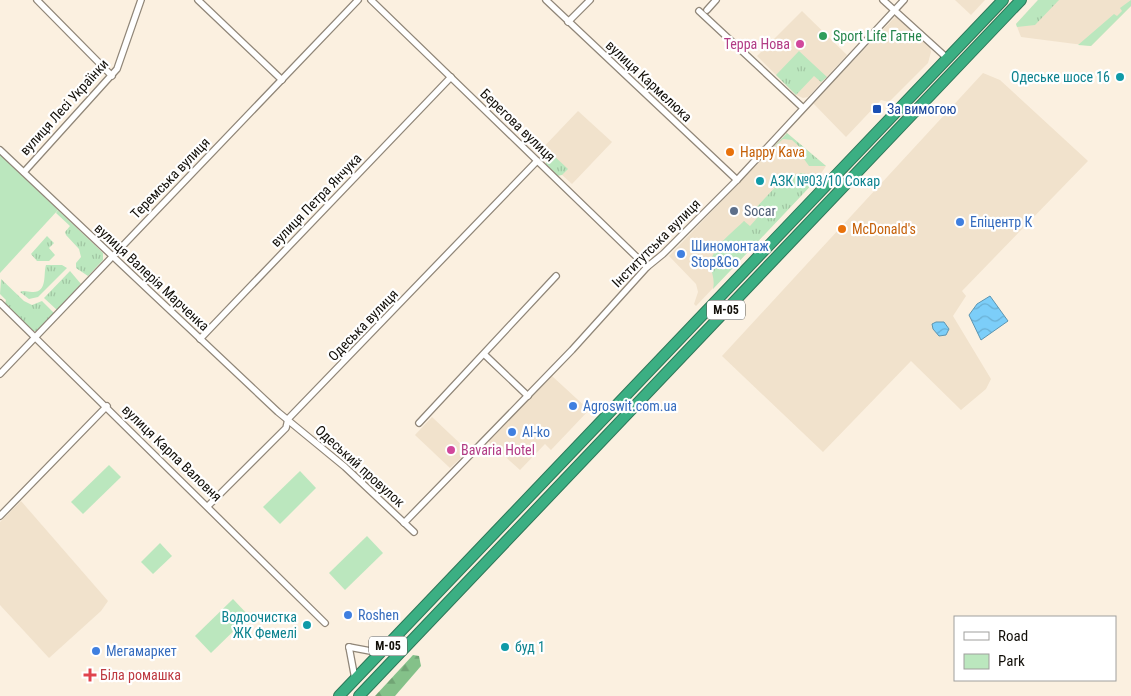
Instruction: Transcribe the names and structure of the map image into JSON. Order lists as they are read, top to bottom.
{
  "streets": {
    "highway": ["М-05"],
    "street": [
      "вулиця Кармелюка",
      "вулиця Лесі Українки",
      "Берегова вулиця",
      "Теремська вулиця",
      "вулиця Петра Янчука",
      "Інститутська вулиця",
      "вулиця Валерія Марченка",
      "Одеська вулиця",
      "вулиця Карпа Валовня",
      "Одеський провулок"
    ]
  },
  "crossings": [
    ["вулиця Кармелюка", "Інститутська вулиця"],
    ["вулиця Лесі Українки", "вулиця Валерія Марченка"],
    ["Берегова вулиця", "вулиця Петра Янчука"],
    ["Берегова вулиця", "Інститутська вулиця"],
    ["Берегова вулиця", "Одеська вулиця"],
    ["Теремська вулиця", "вулиця Валерія Марченка"],
    ["Теремська вулиця", "вулиця Карпа Валовня"],
    ["вулиця Петра Янчука", "вулиця Валерія Марченка"],
    ["Інститутська вулиця", "Одеський провулок"],
    ["вулиця Валерія Марченка", "Одеська вулиця"],
    ["вулиця Валерія Марченка", "Одеський провулок"],
    ["Одеська вулиця", "вулиця Карпа Валовня"],
    ["Одеська вулиця", "Одеський провулок"]
  ],
  "places": {
    "other": [
      "Sport Life Гатне",
      "Терра Нова",
      "Одеське шосе 16",
      "Happy Kava",
      "АЗК №03/10 Сокар",
      "Socar",
      "Епіцентр К",
      "McDonald's",
      "Шиномонтаж Stop&Go",
      "Agroswit.com.ua",
      "Al-ko",
      "Bavaria Hotel",
      "Roshen",
      "Водоочистка ЖК Фемелі",
      "буд 1",
      "Мегамаркет"
    ],
    "transit": ["За вимогою"],
    "health": ["Біла ромашка"]
  },
  "legend": ["Road", "Park"]
}
